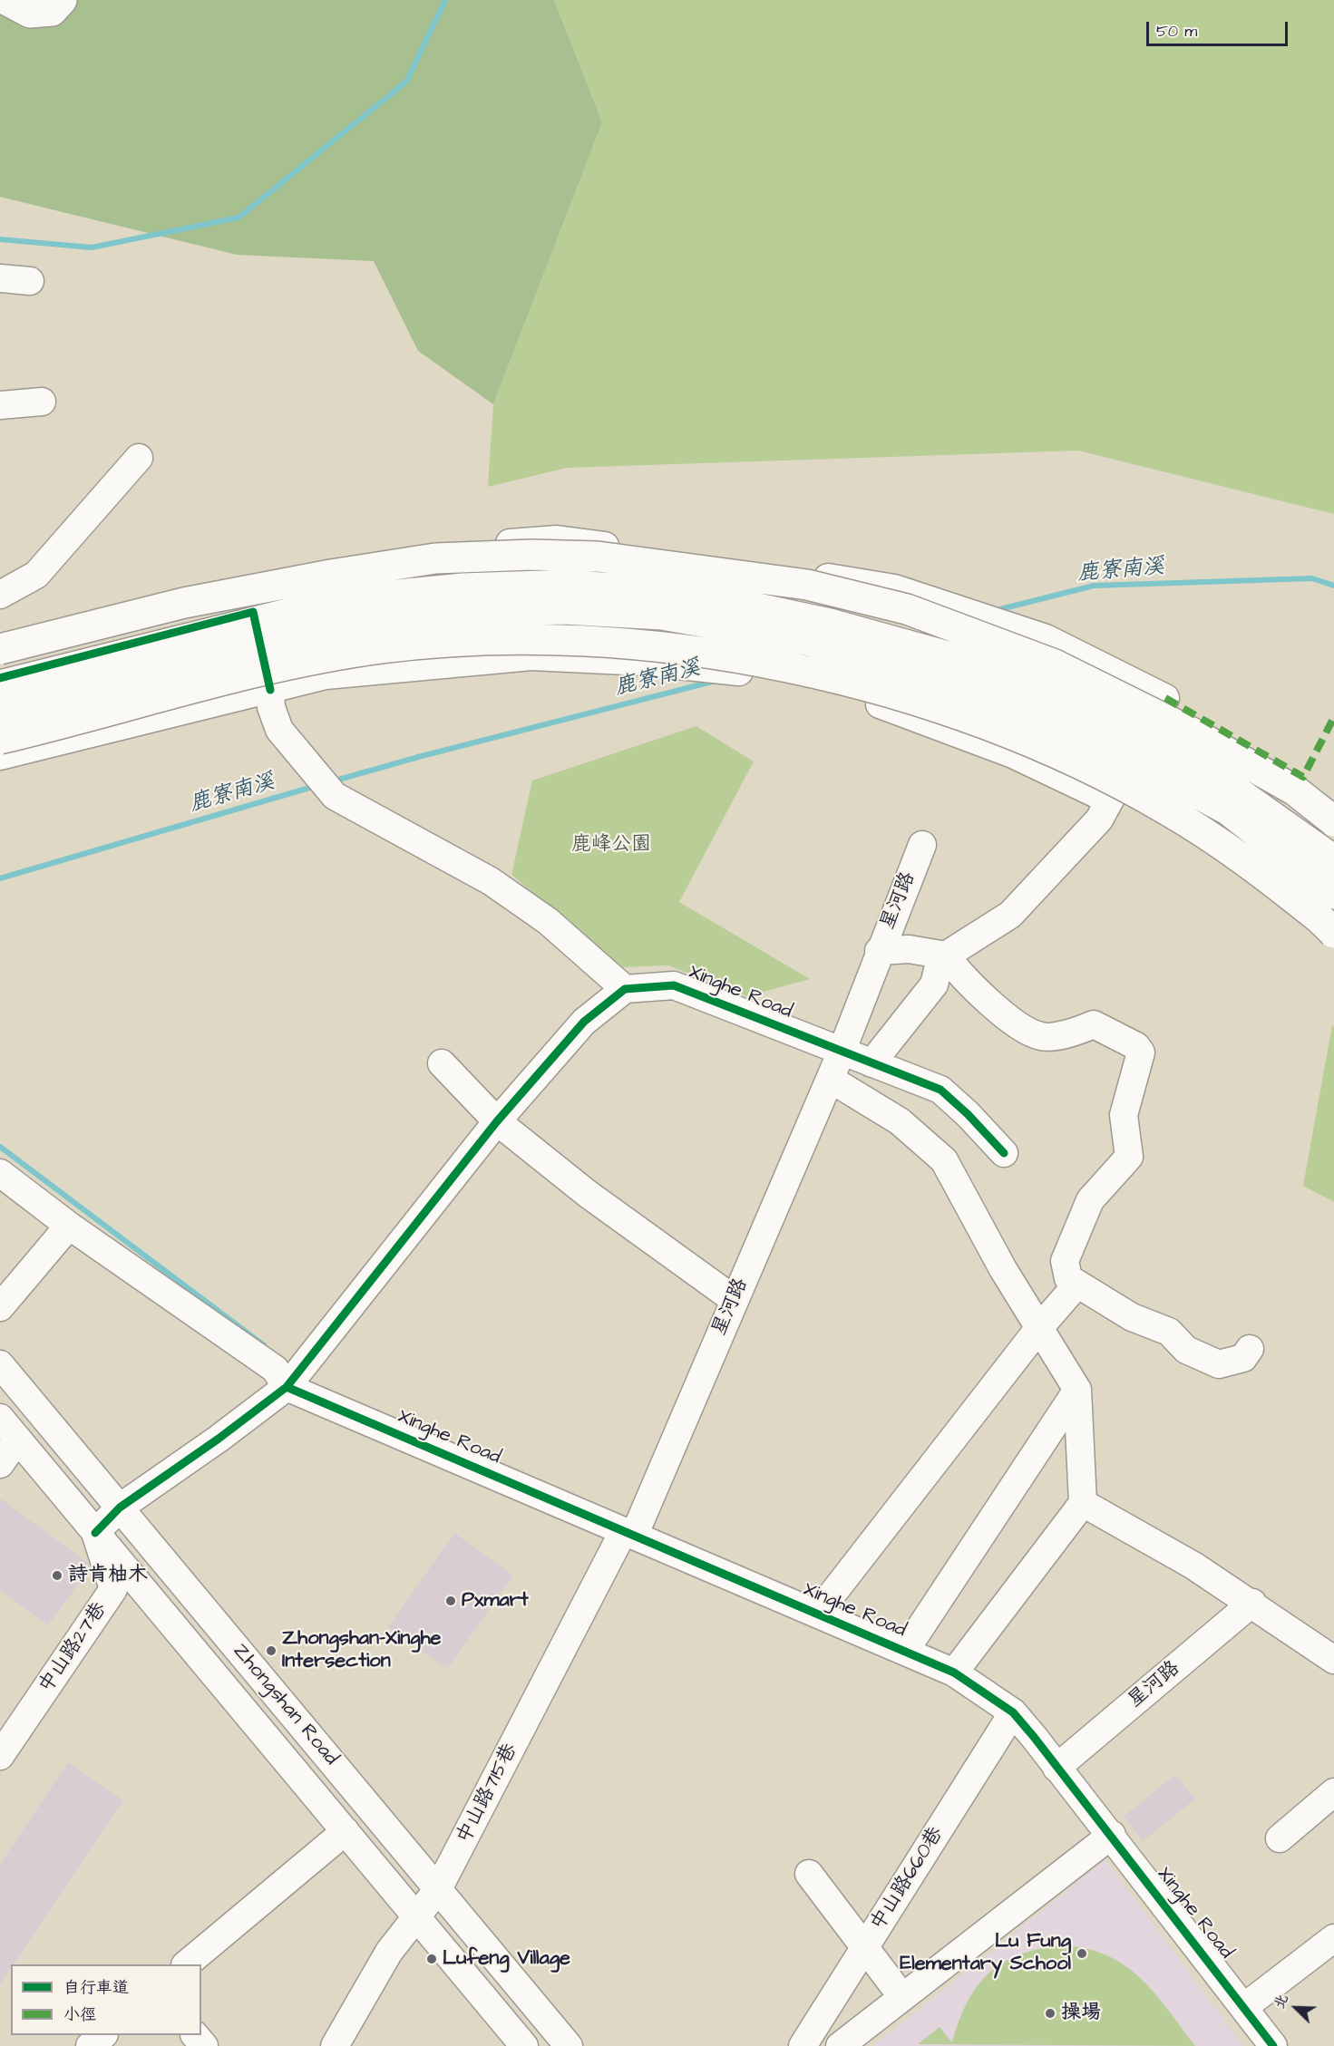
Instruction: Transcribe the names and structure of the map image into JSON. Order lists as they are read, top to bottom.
{
  "streets": {
    "street": [
      "星河路",
      "Xinghe Road",
      "中山路27巷",
      "Zhongshan Road",
      "中山路715巷",
      "中山路660巷"
    ]
  },
  "crossings": [
    ["星河路", "Xinghe Road"],
    ["星河路", "中山路715巷"],
    ["Xinghe Road", "中山路715巷"],
    ["Xinghe Road", "中山路660巷"],
    ["中山路27巷", "Zhongshan Road"],
    ["Zhongshan Road", "中山路715巷"]
  ],
  "water": ["鹿寮南溪"],
  "parks": ["鹿峰公園"],
  "places": [
    "詩肯柚木",
    "Pxmart",
    "Zhongshan-Xinghe Intersection",
    "Lu Fung Elementary School",
    "Lufeng Village",
    "操場"
  ],
  "legend": ["自行車道", "小徑"],
  "scale_bar": "50 m",
  "north": "top left"
}
